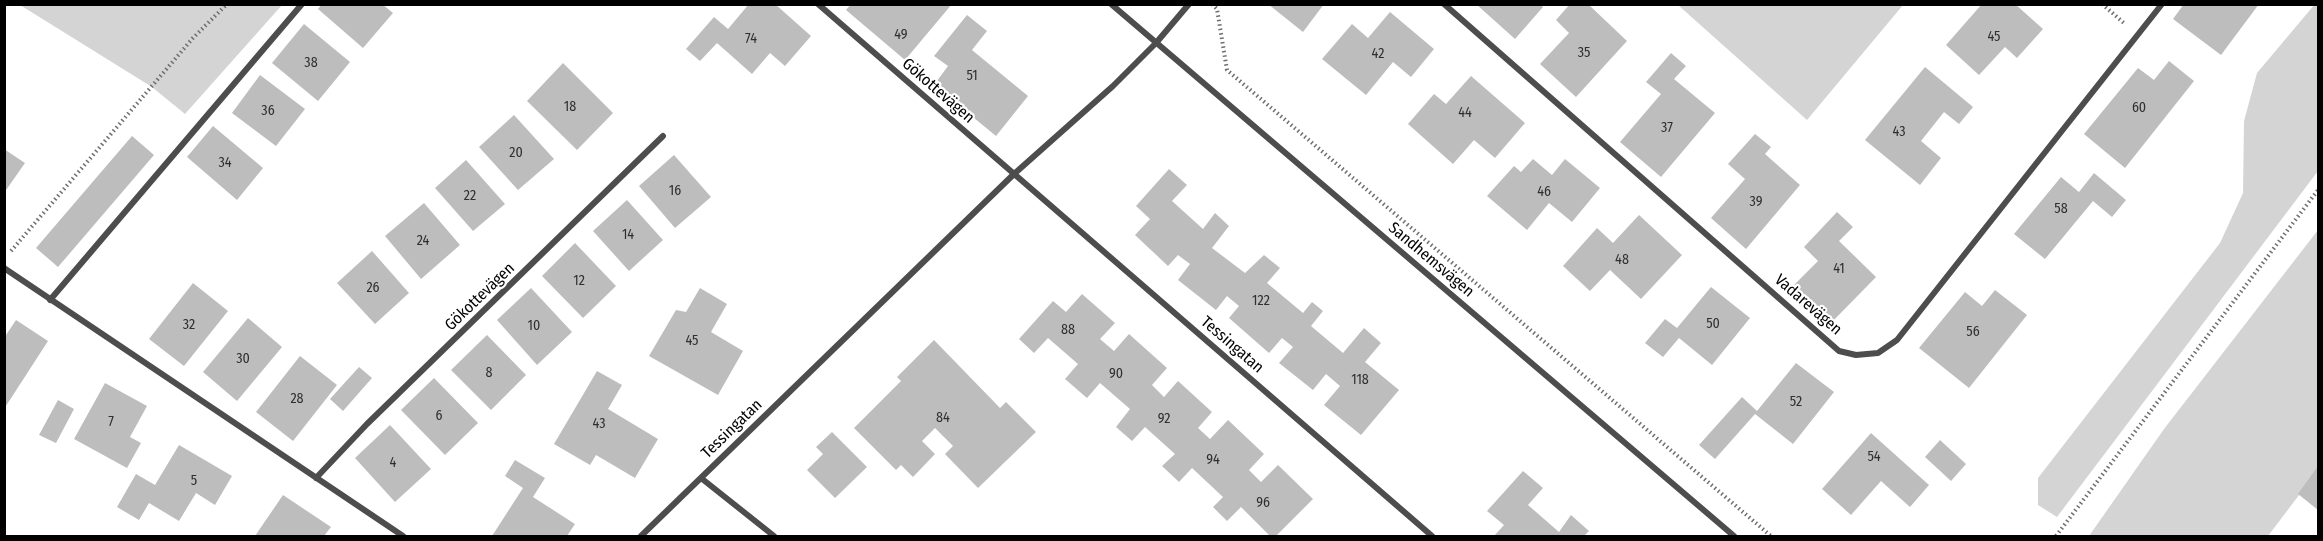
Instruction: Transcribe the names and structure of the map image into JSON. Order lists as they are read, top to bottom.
{
  "streets": {
    "street": [
      "Gökottevägen",
      "Sandhemsvägen",
      "Vadarevägen",
      "Tessingatan"
    ]
  },
  "crossings": [
    ["Gökottevägen", "Tessingatan"],
    ["Sandhemsvägen", "Tessingatan"]
  ],
  "house_numbers": [
    "49",
    "45",
    "74",
    "35",
    "42",
    "38",
    "51",
    "18",
    "60",
    "36",
    "44",
    "37",
    "43",
    "20",
    "34",
    "16",
    "46",
    "22",
    "39",
    "58",
    "14",
    "24",
    "48",
    "41",
    "12",
    "26",
    "122",
    "50",
    "32",
    "10",
    "88",
    "56",
    "45",
    "30",
    "8",
    "90",
    "118",
    "28",
    "52",
    "6",
    "84",
    "92",
    "7",
    "43",
    "54",
    "94",
    "4",
    "5",
    "96"
  ]
}
